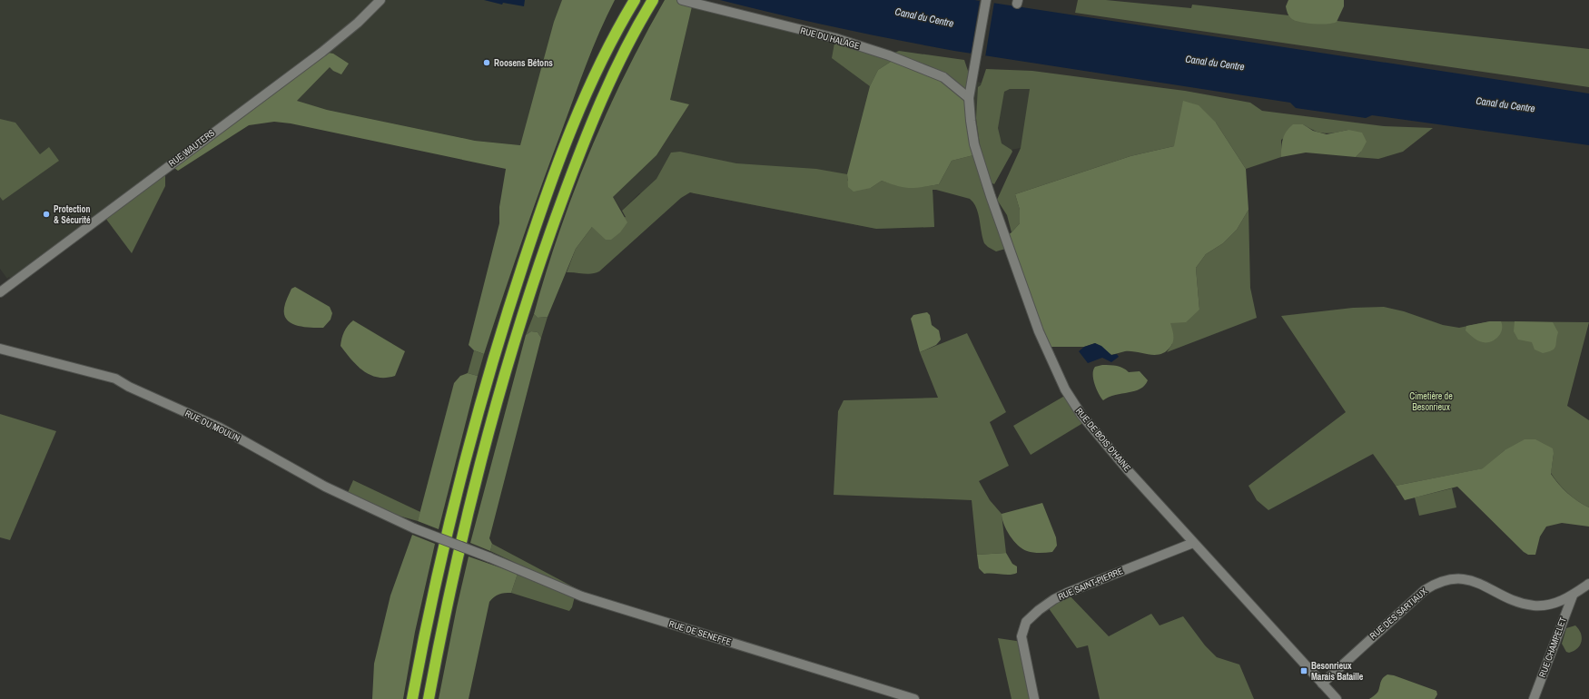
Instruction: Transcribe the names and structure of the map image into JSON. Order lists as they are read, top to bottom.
{
  "streets": {
    "street": [
      "RUE DU HALAGE",
      "RUE WAUTERS",
      "RUE DU MOULIN",
      "RUE DE BOIS D'HAINE",
      "RUE SAINT-PIERRE",
      "RUE DES SARTIAUX",
      "RUE DE SENEFFE",
      "RUE CHAMPELET"
    ]
  },
  "crossings": [
    ["RUE DU HALAGE", "RUE DE BOIS D'HAINE"],
    ["RUE DU MOULIN", "RUE DE SENEFFE"],
    ["RUE DE BOIS D'HAINE", "RUE SAINT-PIERRE"],
    ["RUE DE BOIS D'HAINE", "RUE DES SARTIAUX"],
    ["RUE DES SARTIAUX", "RUE CHAMPELET"]
  ],
  "water": ["Canal du Centre"],
  "parks": ["Cimetière de Besonrieux"],
  "places": {
    "other": ["Roosens Bétons", "Protection & Sécurité"],
    "transit": ["Besonrieux Marais Bataille"]
  }
}
